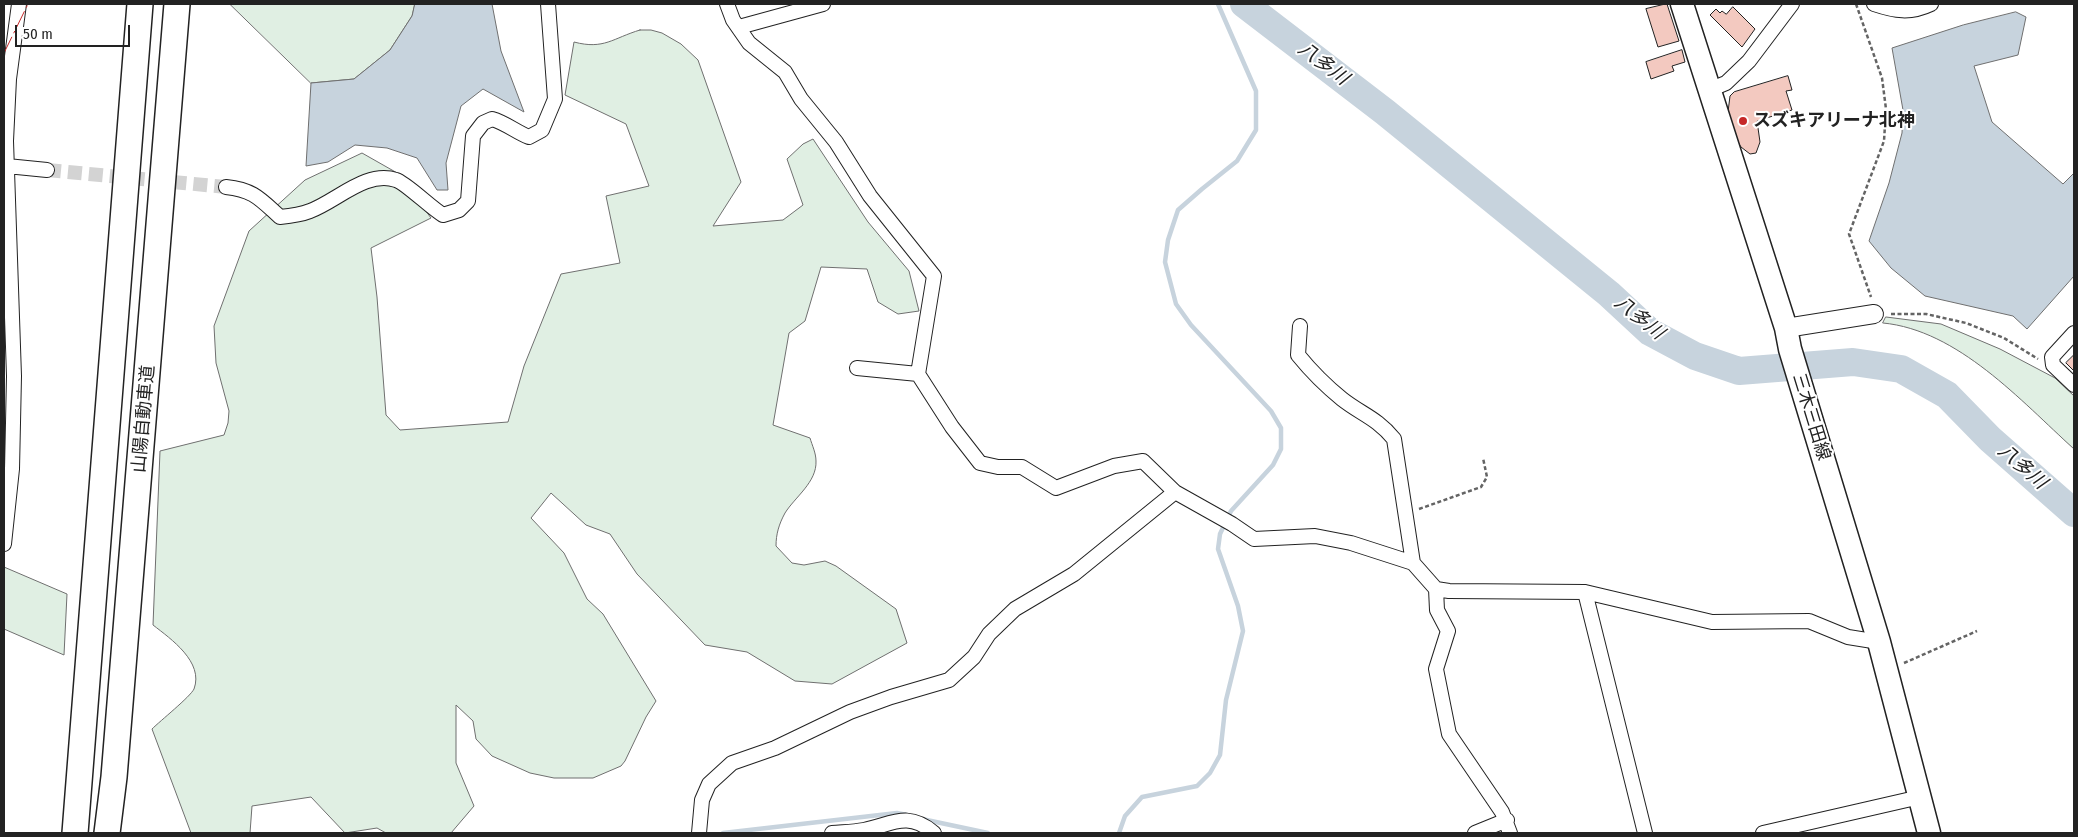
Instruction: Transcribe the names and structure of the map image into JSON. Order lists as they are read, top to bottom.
{
  "streets": {
    "highway": ["山陽自動車道"],
    "main road": ["三木三田線"]
  },
  "water": ["八多川"],
  "places": ["スズキアリーナ北神"],
  "scale_bar": "50 m"
}
